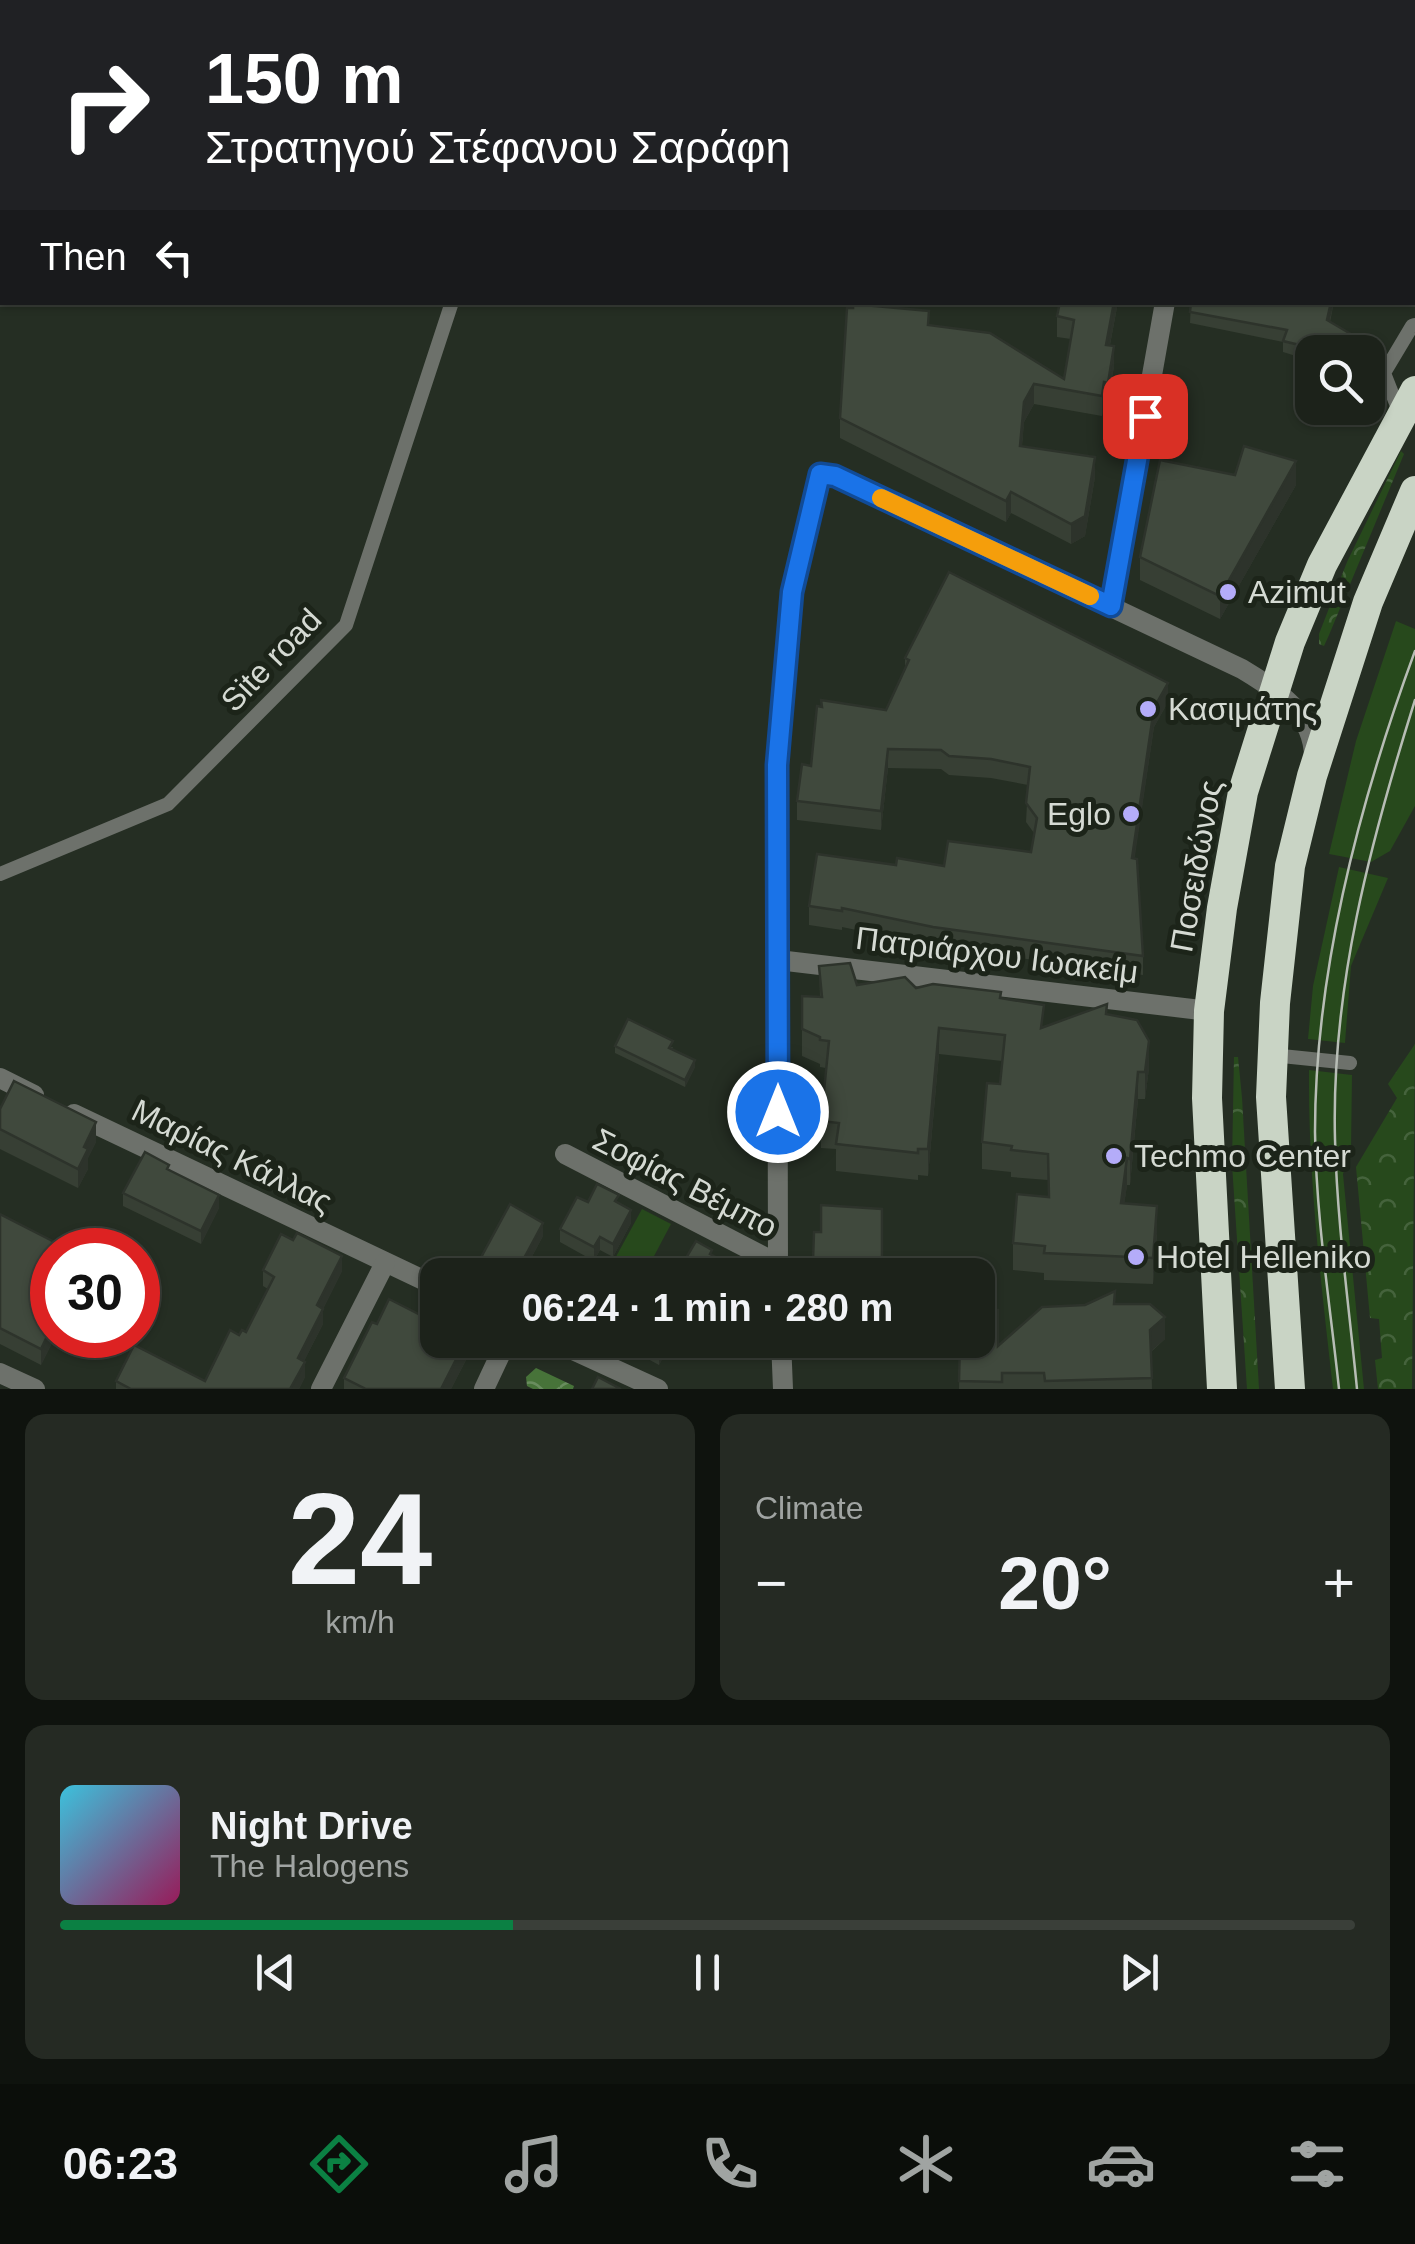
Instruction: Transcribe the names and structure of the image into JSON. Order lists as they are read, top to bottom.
{
  "streets": {
    "highway": ["Ποσειδώνος"],
    "street": ["Πατριάρχου Ιωακείμ", "Μαρίας Κάλλας", "Σοφίας Βέμπο"],
    "lane": ["Site road"]
  },
  "crossings": [
    ["Ποσειδώνος", "Πατριάρχου Ιωακείμ"]
  ],
  "places": [
    "Azimut",
    "Κασιμάτης",
    "Eglo",
    "Techmo Center",
    "Hotel Helleniko"
  ],
  "page": {
    "turn": ["150 m", "Στρατηγού Στέφανου Σαράφη"],
    "then": "Then",
    "limit": "30",
    "trip": "06:24 · 1 min · 280 m",
    "tile": [
      ["24", "km/h"],
      "Climate"
    ],
    "heat": ["−", "20°", "+"],
    "song": ["Night Drive", "The Halogens"],
    "tabs": "06:23"
  }
}
